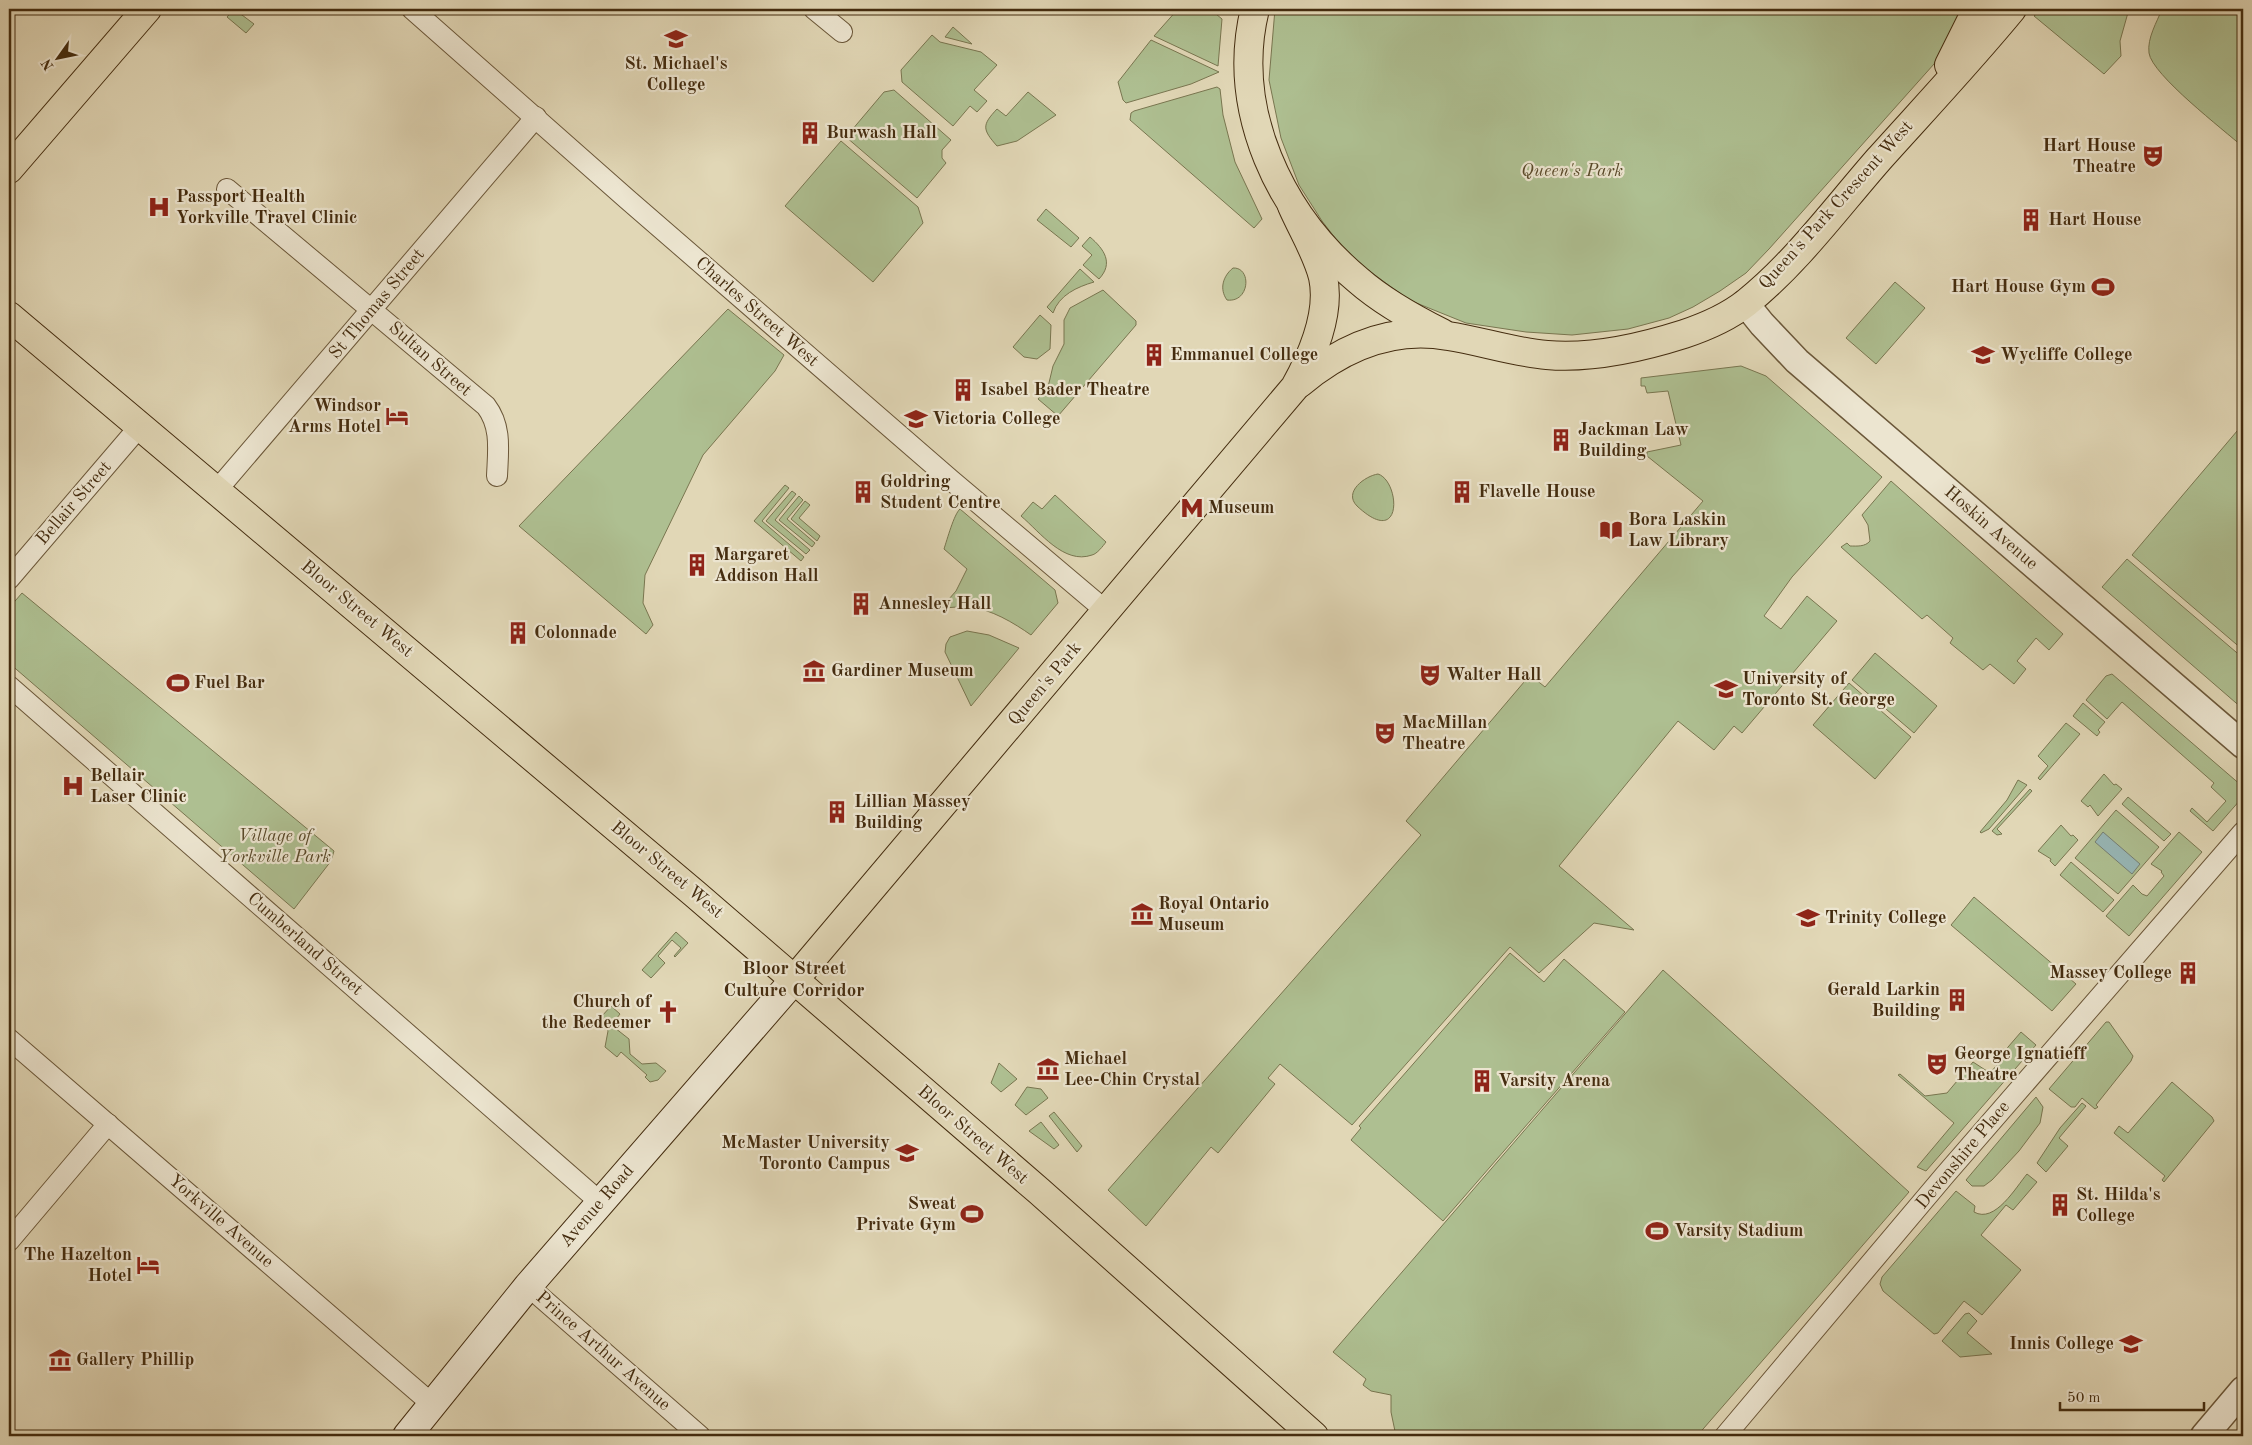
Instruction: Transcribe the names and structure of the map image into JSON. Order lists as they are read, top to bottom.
{
  "streets": {
    "main road": [
      "Queen's Park Crescent West",
      "Bloor Street West",
      "Queen's Park",
      "Avenue Road"
    ],
    "street": [
      "St Thomas Street",
      "Charles Street West",
      "Sultan Street",
      "Bellair Street",
      "Hoskin Avenue",
      "Cumberland Street",
      "Devonshire Place",
      "Yorkville Avenue",
      "Prince Arthur Avenue"
    ]
  },
  "crossings": [
    ["Queen's Park Crescent West", "Hoskin Avenue"],
    ["Queen's Park Crescent West", "Queen's Park"],
    ["St Thomas Street", "Charles Street West"],
    ["St Thomas Street", "Sultan Street"],
    ["St Thomas Street", "Bloor Street West"],
    ["Charles Street West", "Queen's Park"],
    ["Bellair Street", "Bloor Street West"],
    ["Bloor Street West", "Queen's Park"],
    ["Bloor Street West", "Avenue Road"],
    ["Queen's Park", "Avenue Road"],
    ["Cumberland Street", "Avenue Road"],
    ["Avenue Road", "Yorkville Avenue"],
    ["Avenue Road", "Prince Arthur Avenue"]
  ],
  "districts": ["Bloor Street Culture Corridor"],
  "parks": ["Queen's Park", "Village of Yorkville Park"],
  "places": {
    "school or university": [
      "St. Michael's College",
      "Wycliffe College",
      "Victoria College",
      "University of Toronto St. George",
      "Trinity College",
      "McMaster University Toronto Campus",
      "Innis College"
    ],
    "building": [
      "Burwash Hall",
      "Hart House",
      "Emmanuel College",
      "Isabel Bader Theatre",
      "Jackman Law Building",
      "Goldring Student Centre",
      "Flavelle House",
      "Margaret Addison Hall",
      "Annesley Hall",
      "Colonnade",
      "Lillian Massey Building",
      "Massey College",
      "Gerald Larkin Building",
      "Varsity Arena",
      "St. Hilda's College"
    ],
    "theatre": [
      "Hart House Theatre",
      "Walter Hall",
      "MacMillan Theatre",
      "George Ignatieff Theatre"
    ],
    "hospital": ["Passport Health Yorkville Travel Clinic", "Bellair Laser Clinic"],
    "sports": [
      "Hart House Gym",
      "Fuel Bar",
      "Sweat Private Gym",
      "Varsity Stadium"
    ],
    "hotel": ["Windsor Arms Hotel", "The Hazelton Hotel"],
    "metro station": ["Museum"],
    "library": ["Bora Laskin Law Library"],
    "museum": [
      "Gardiner Museum",
      "Royal Ontario Museum",
      "Michael Lee-Chin Crystal",
      "Gallery Phillip"
    ],
    "church": ["Church of the Redeemer"]
  },
  "scale_bar": "50 m",
  "north": "bottom left"
}
